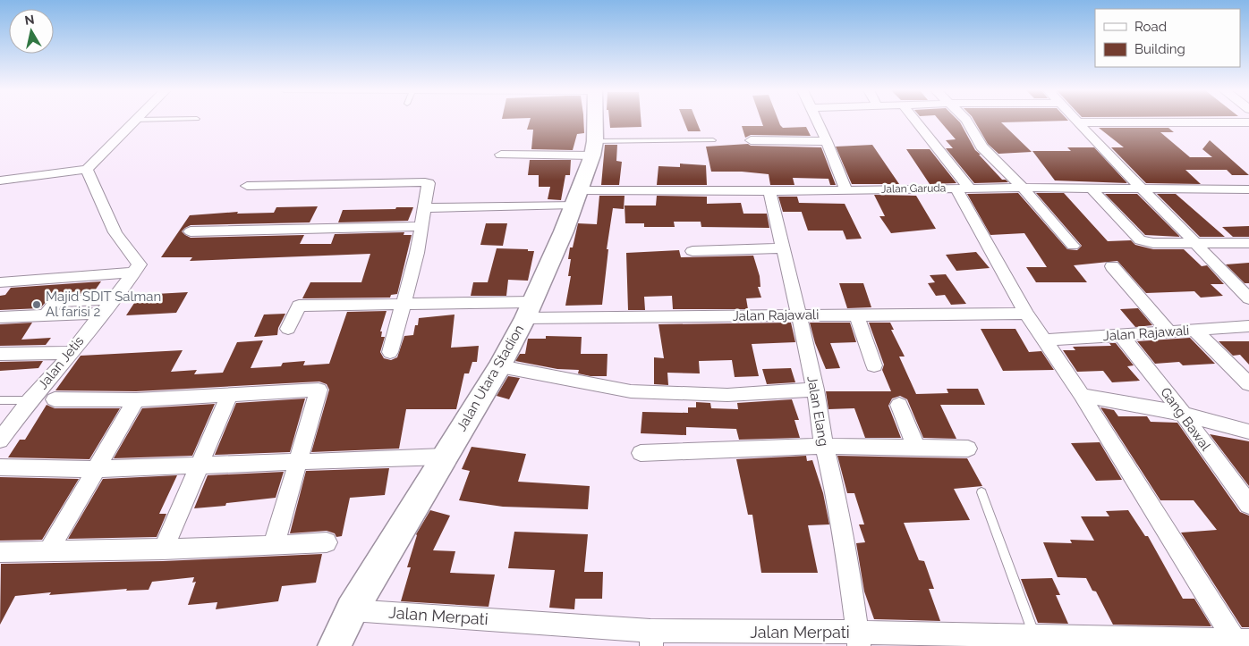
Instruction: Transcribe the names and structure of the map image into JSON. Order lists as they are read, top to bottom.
{
  "streets": {
    "street": [
      "Jalan Garuda",
      "Jalan Rajawali",
      "Jalan Jetis",
      "Jalan Utara Stadion",
      "Jalan Elang",
      "Gang Bawal",
      "Jalan Merpati"
    ]
  },
  "crossings": [
    ["Jalan Garuda", "Jalan Utara Stadion"],
    ["Jalan Garuda", "Jalan Elang"],
    ["Jalan Rajawali", "Jalan Utara Stadion"],
    ["Jalan Rajawali", "Jalan Elang"],
    ["Jalan Rajawali", "Gang Bawal"],
    ["Jalan Utara Stadion", "Jalan Merpati"],
    ["Jalan Elang", "Jalan Merpati"]
  ],
  "places": ["Majid SDIT Salman Al farisi 2"],
  "legend": ["Road", "Building"],
  "north": "top"
}
